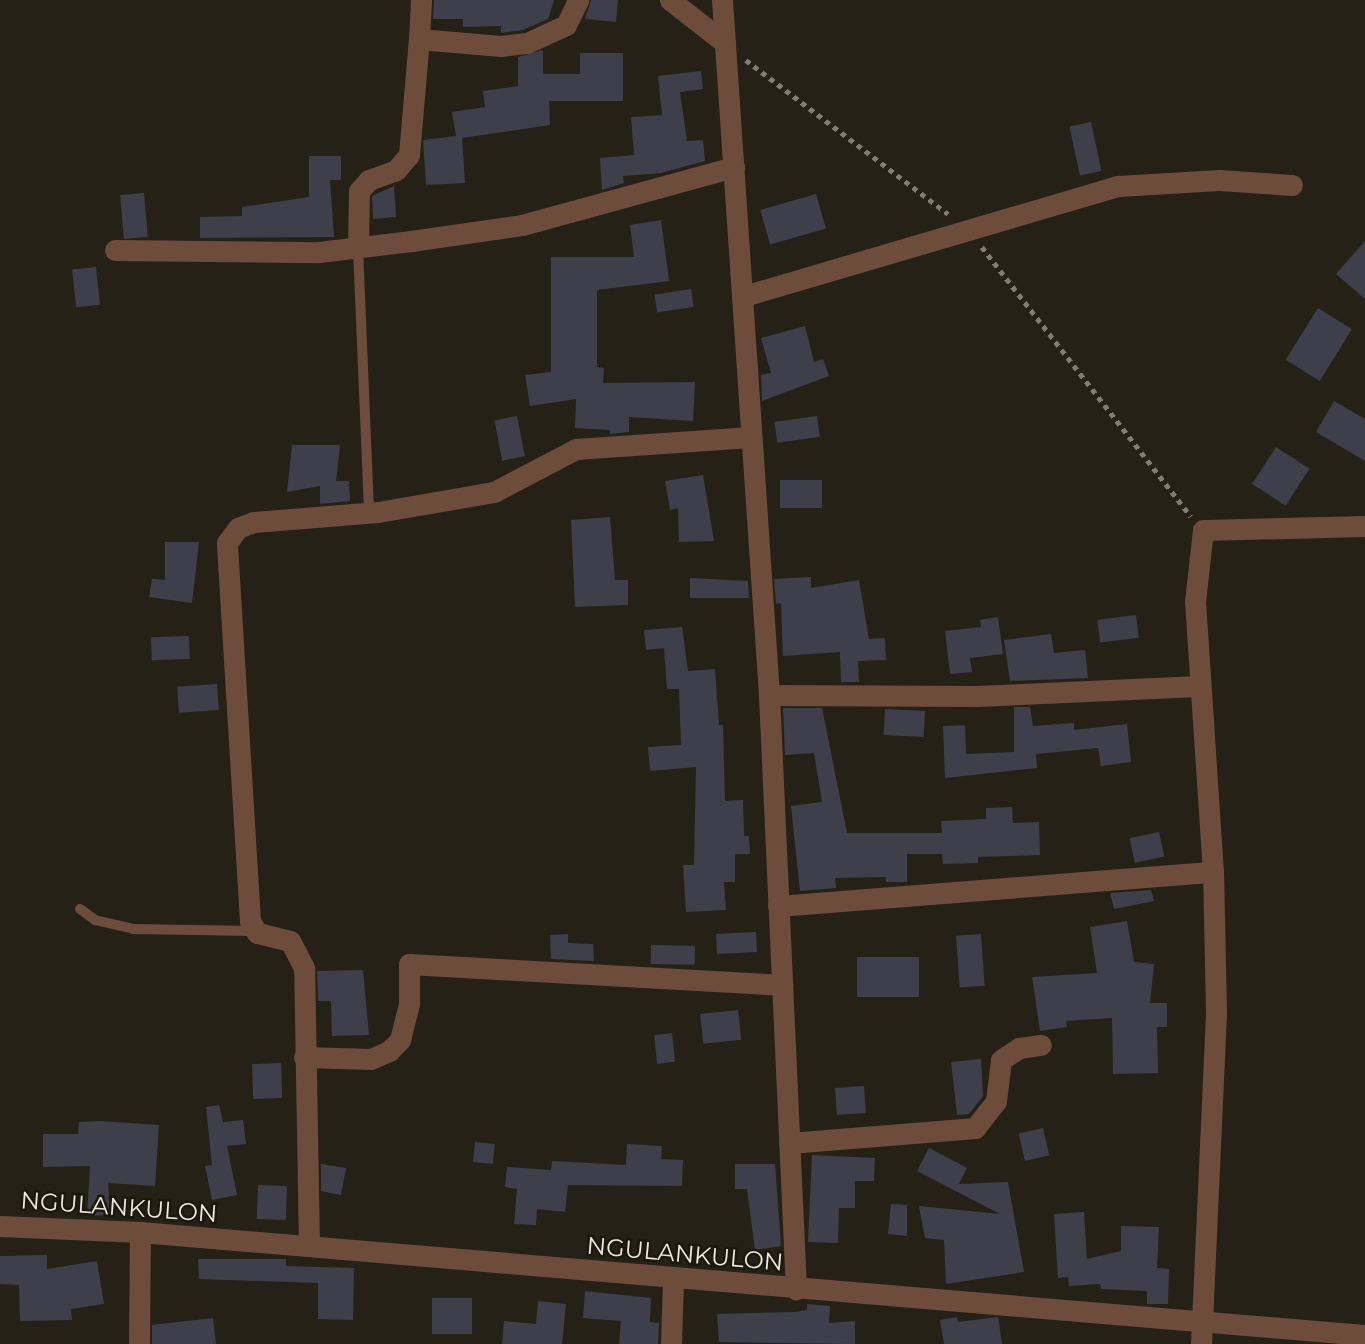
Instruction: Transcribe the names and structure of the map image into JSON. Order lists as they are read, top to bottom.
{
  "streets": {
    "street": ["NGULANKULON"]
  }
}
